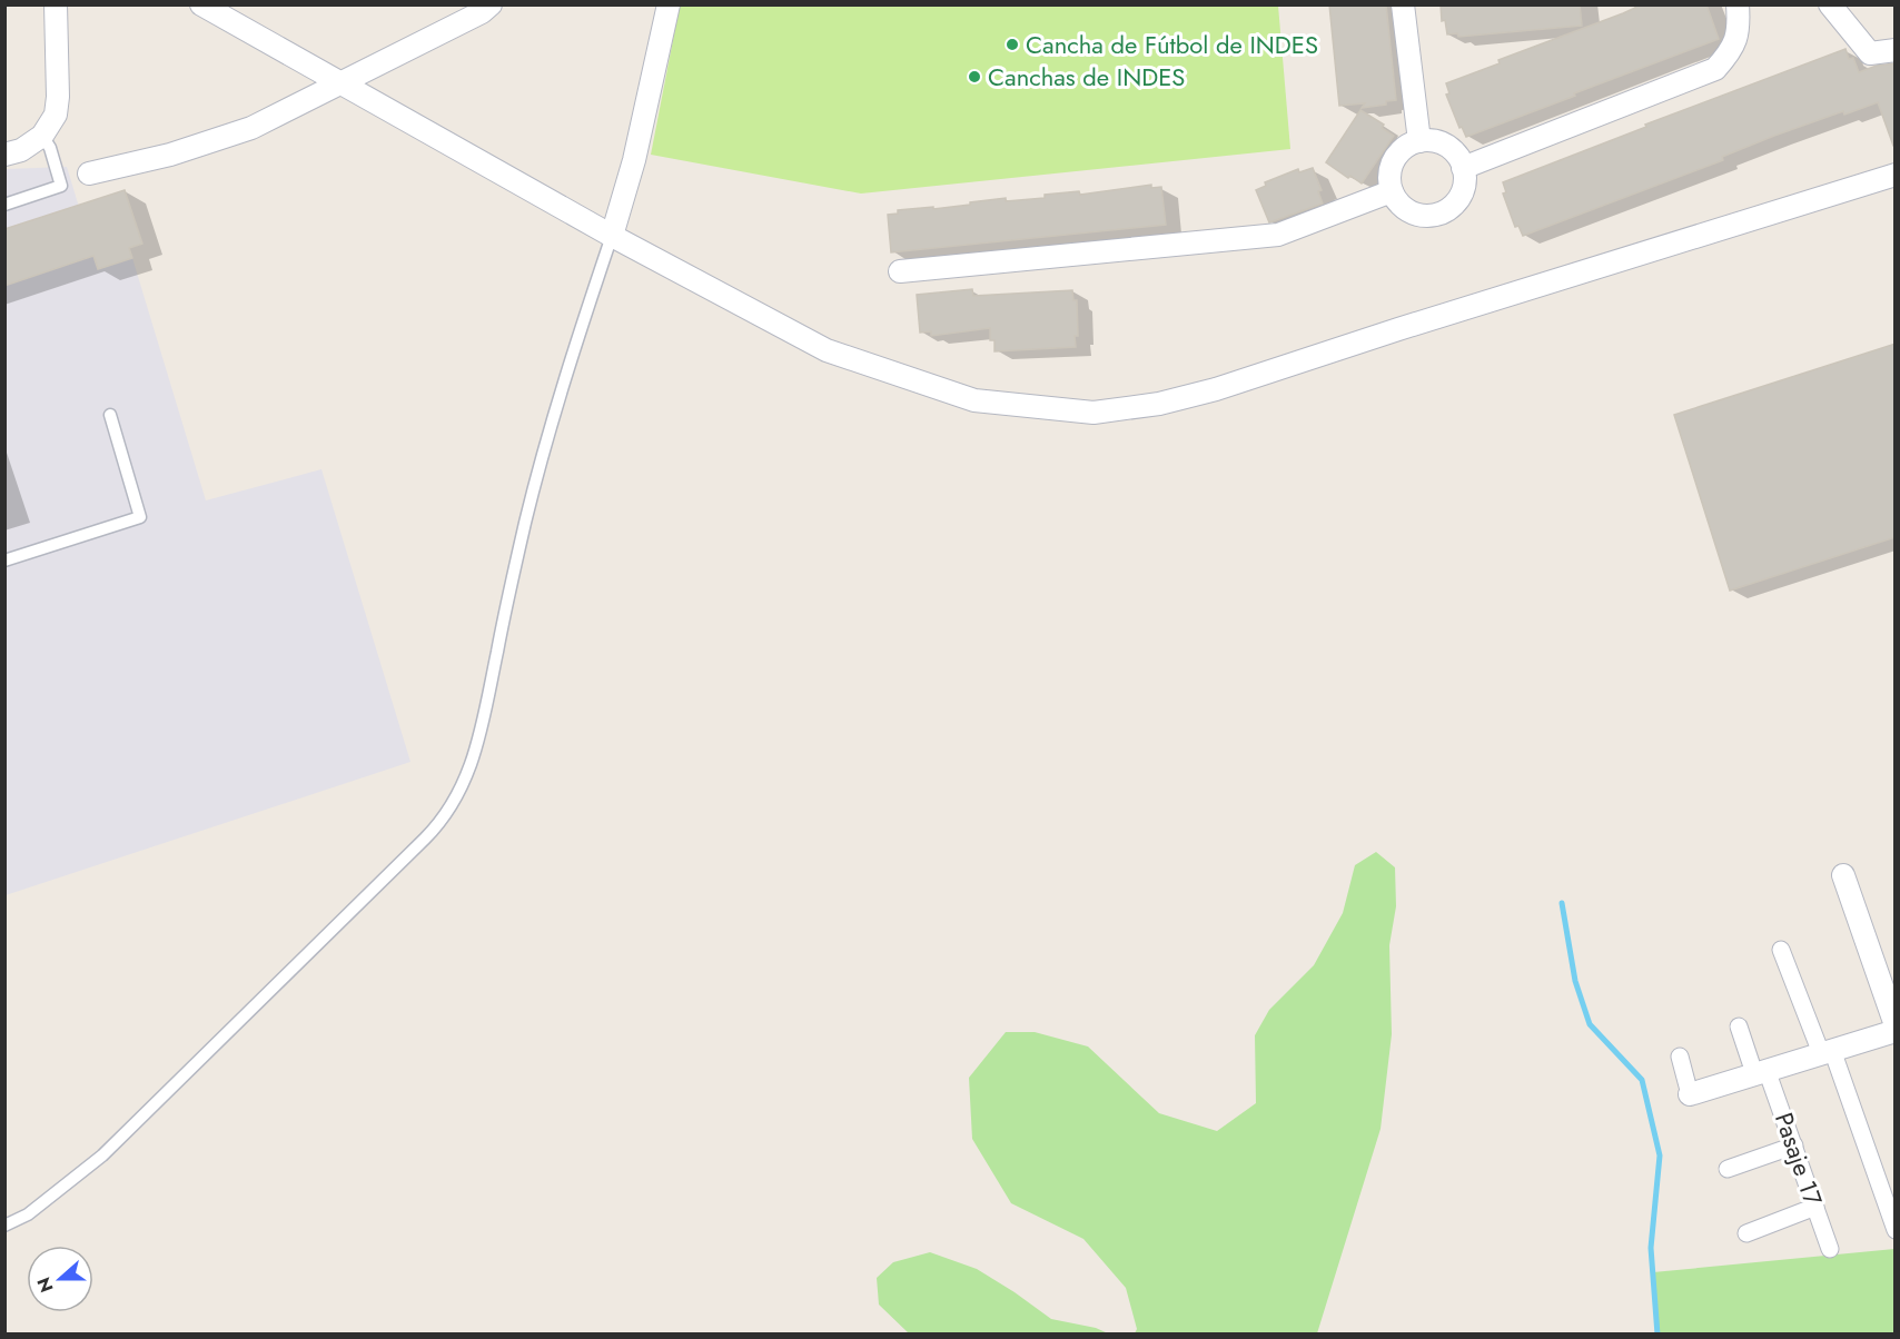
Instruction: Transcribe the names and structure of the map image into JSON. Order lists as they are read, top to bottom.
{
  "streets": {
    "street": ["Pasaje 17"]
  },
  "places": ["Cancha de Fútbol de INDES", "Canchas de INDES"],
  "north": "left"
}
